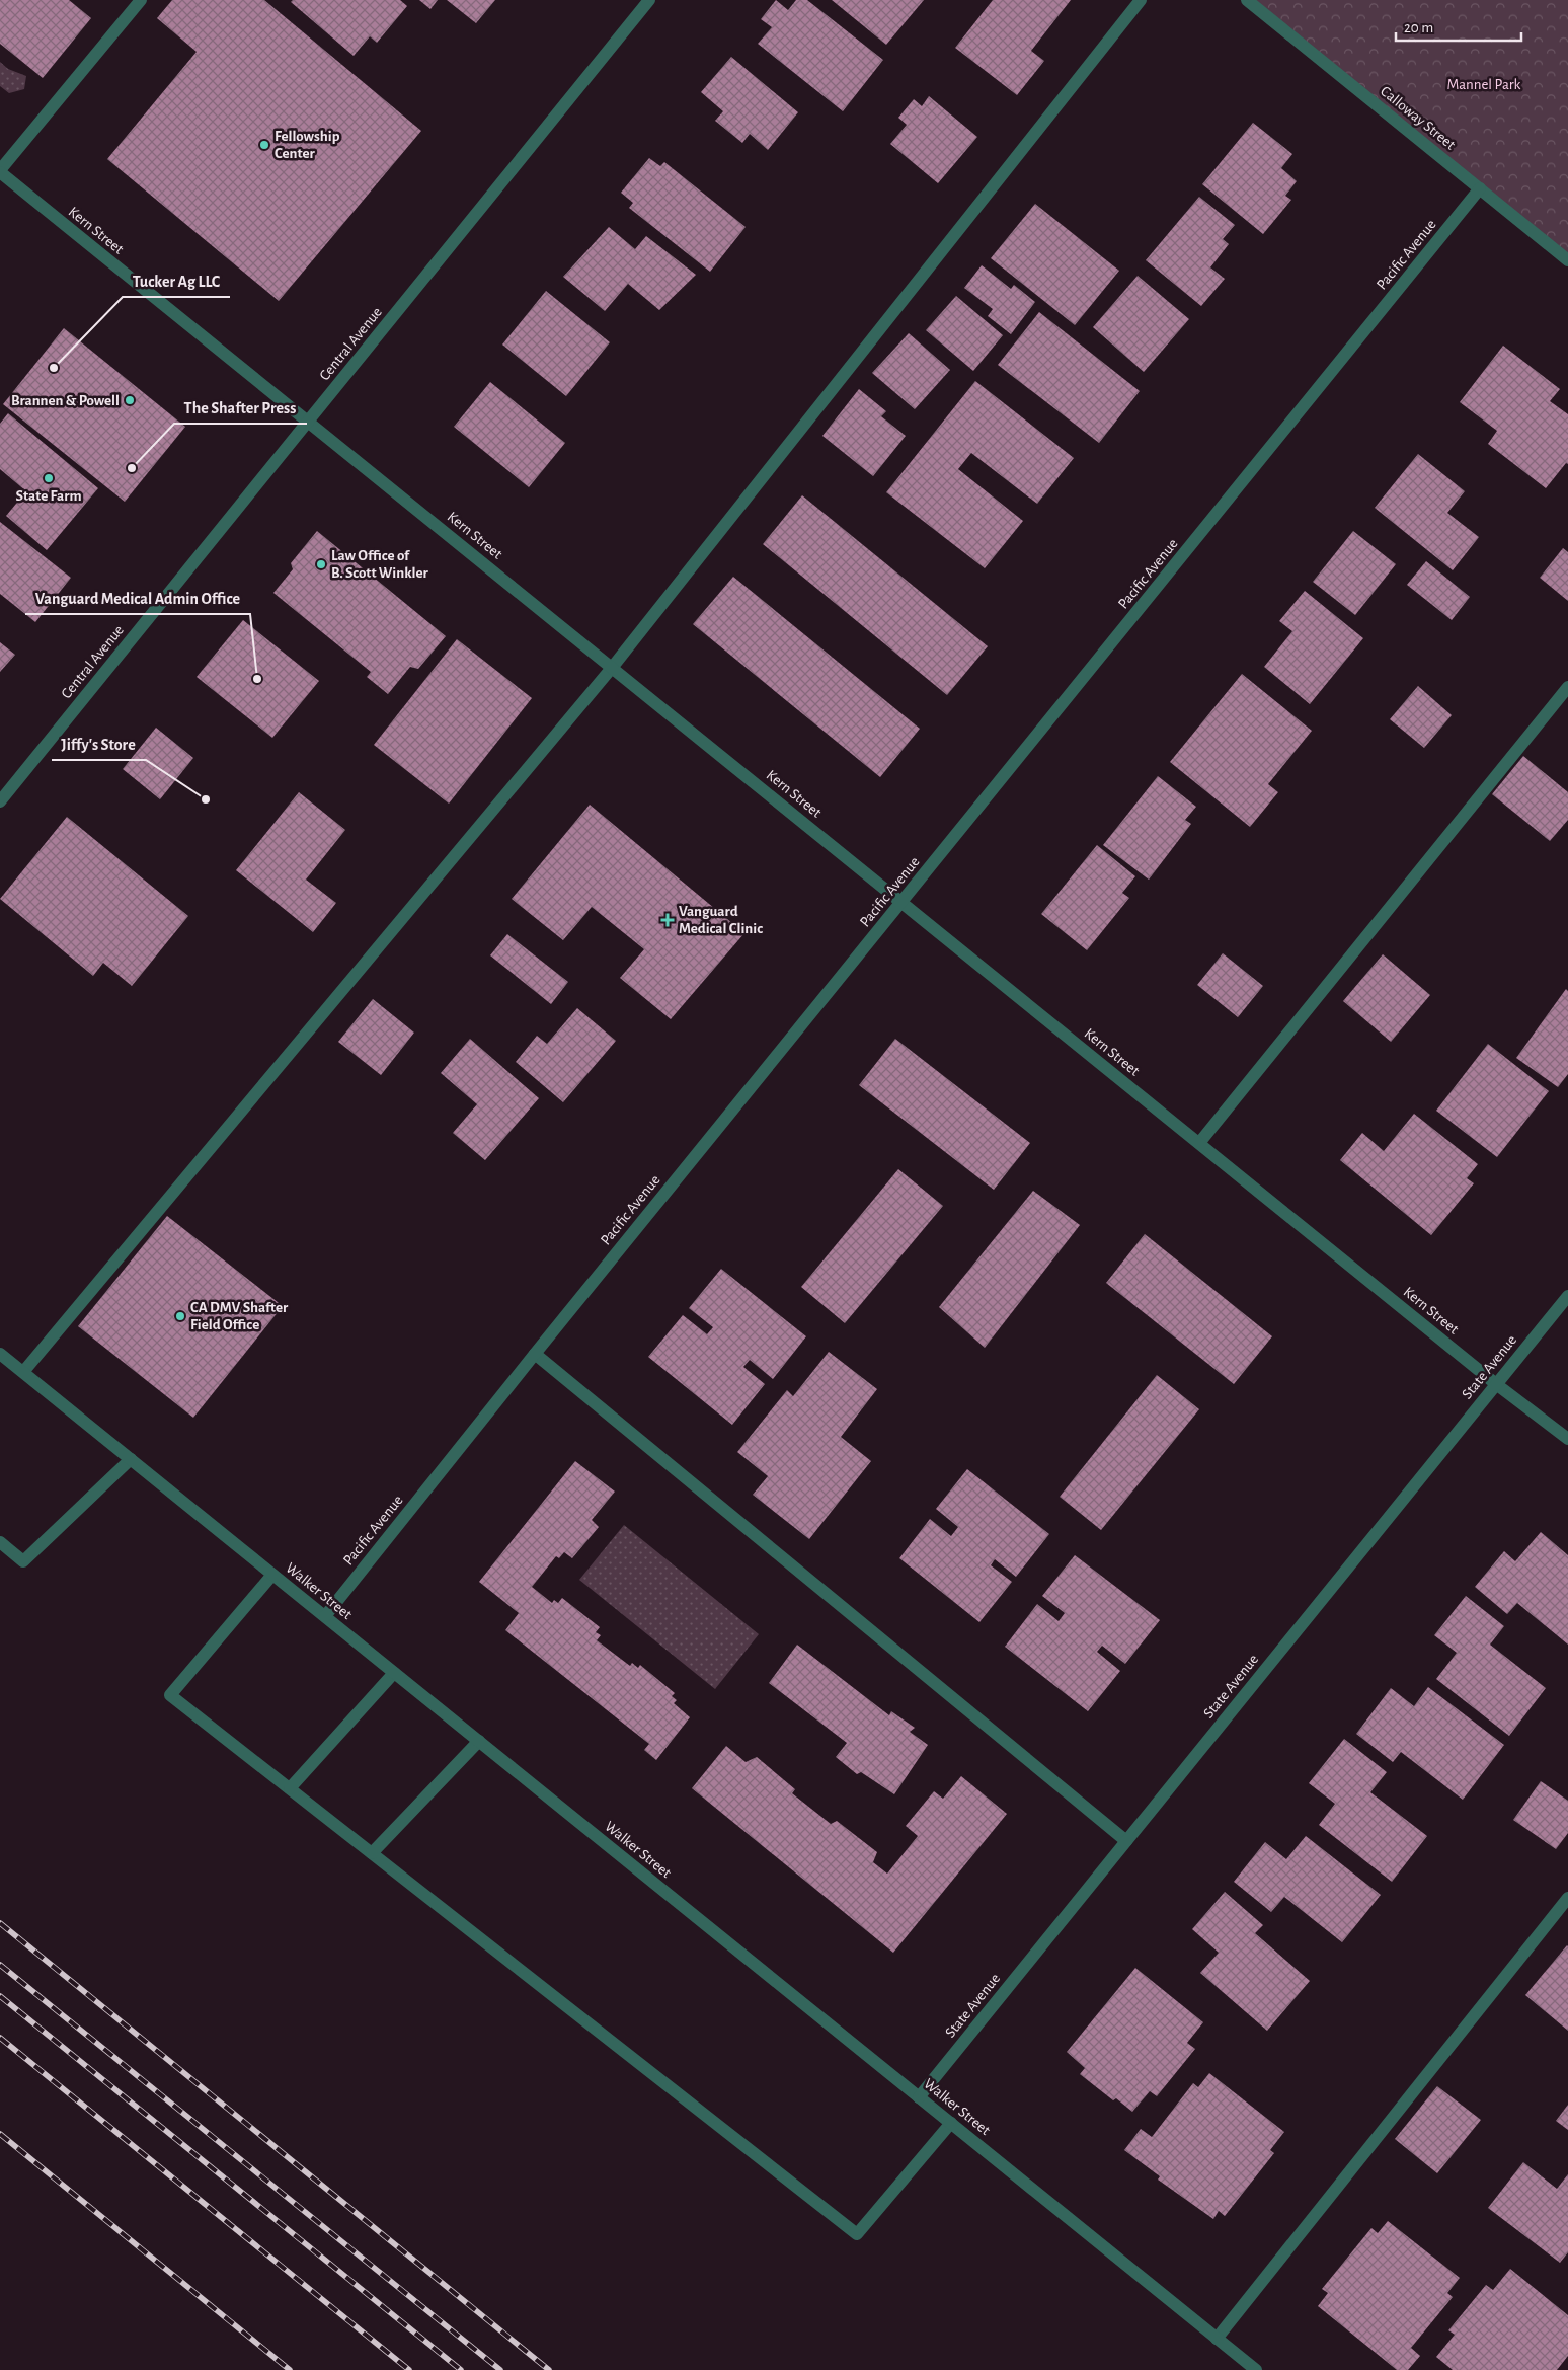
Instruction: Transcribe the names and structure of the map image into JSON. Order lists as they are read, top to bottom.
{
  "streets": {
    "street": [
      "Calloway Street",
      "Kern Street",
      "Pacific Avenue",
      "Central Avenue",
      "State Avenue",
      "Walker Street"
    ]
  },
  "crossings": [
    ["Calloway Street", "Pacific Avenue"],
    ["Kern Street", "Pacific Avenue"],
    ["Kern Street", "Central Avenue"],
    ["Kern Street", "State Avenue"],
    ["Pacific Avenue", "Walker Street"],
    ["State Avenue", "Walker Street"]
  ],
  "parks": ["Mannel Park"],
  "places": {
    "other": [
      "Fellowship Center",
      "Tucker Ag LLC",
      "Brannen & Powell",
      "The Shafter Press",
      "State Farm",
      "Law Office of B. Scott Winkler",
      "Vanguard Medical Admin Office",
      "Jiffy's Store",
      "CA DMV Shafter Field Office"
    ],
    "health": ["Vanguard Medical Clinic"]
  },
  "scale_bar": "20 m"
}
